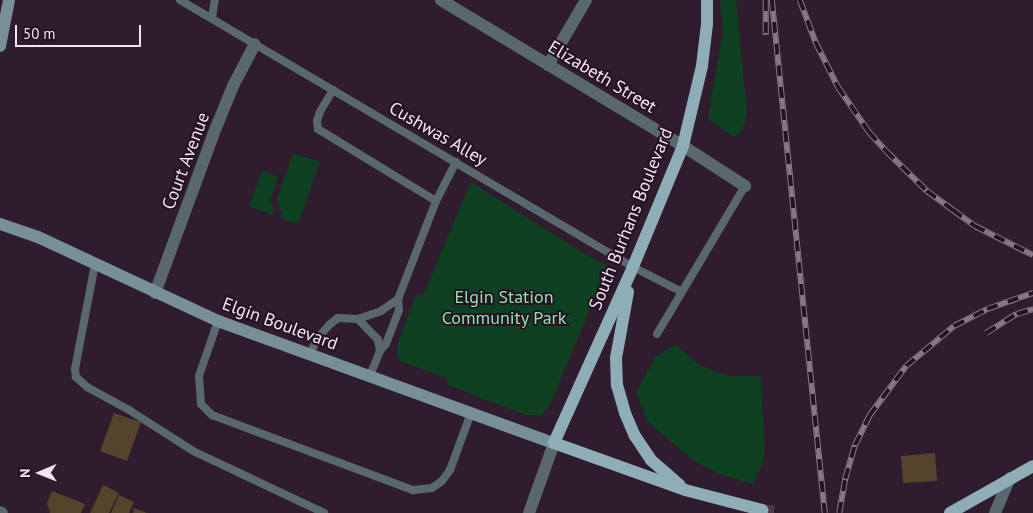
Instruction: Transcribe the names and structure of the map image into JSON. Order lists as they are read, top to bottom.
{
  "streets": {
    "main road": ["South Burhans Boulevard"],
    "street": ["Elizabeth Street", "Court Avenue", "Elgin Boulevard"],
    "lane": ["Cushwas Alley"]
  },
  "crossings": [
    ["Elizabeth Street", "South Burhans Boulevard"],
    ["Cushwas Alley", "Court Avenue"],
    ["Cushwas Alley", "South Burhans Boulevard"],
    ["Court Avenue", "Elgin Boulevard"],
    ["South Burhans Boulevard", "Elgin Boulevard"]
  ],
  "parks": ["Elgin Station Community Park"],
  "scale_bar": "50 m",
  "north": "left"
}
